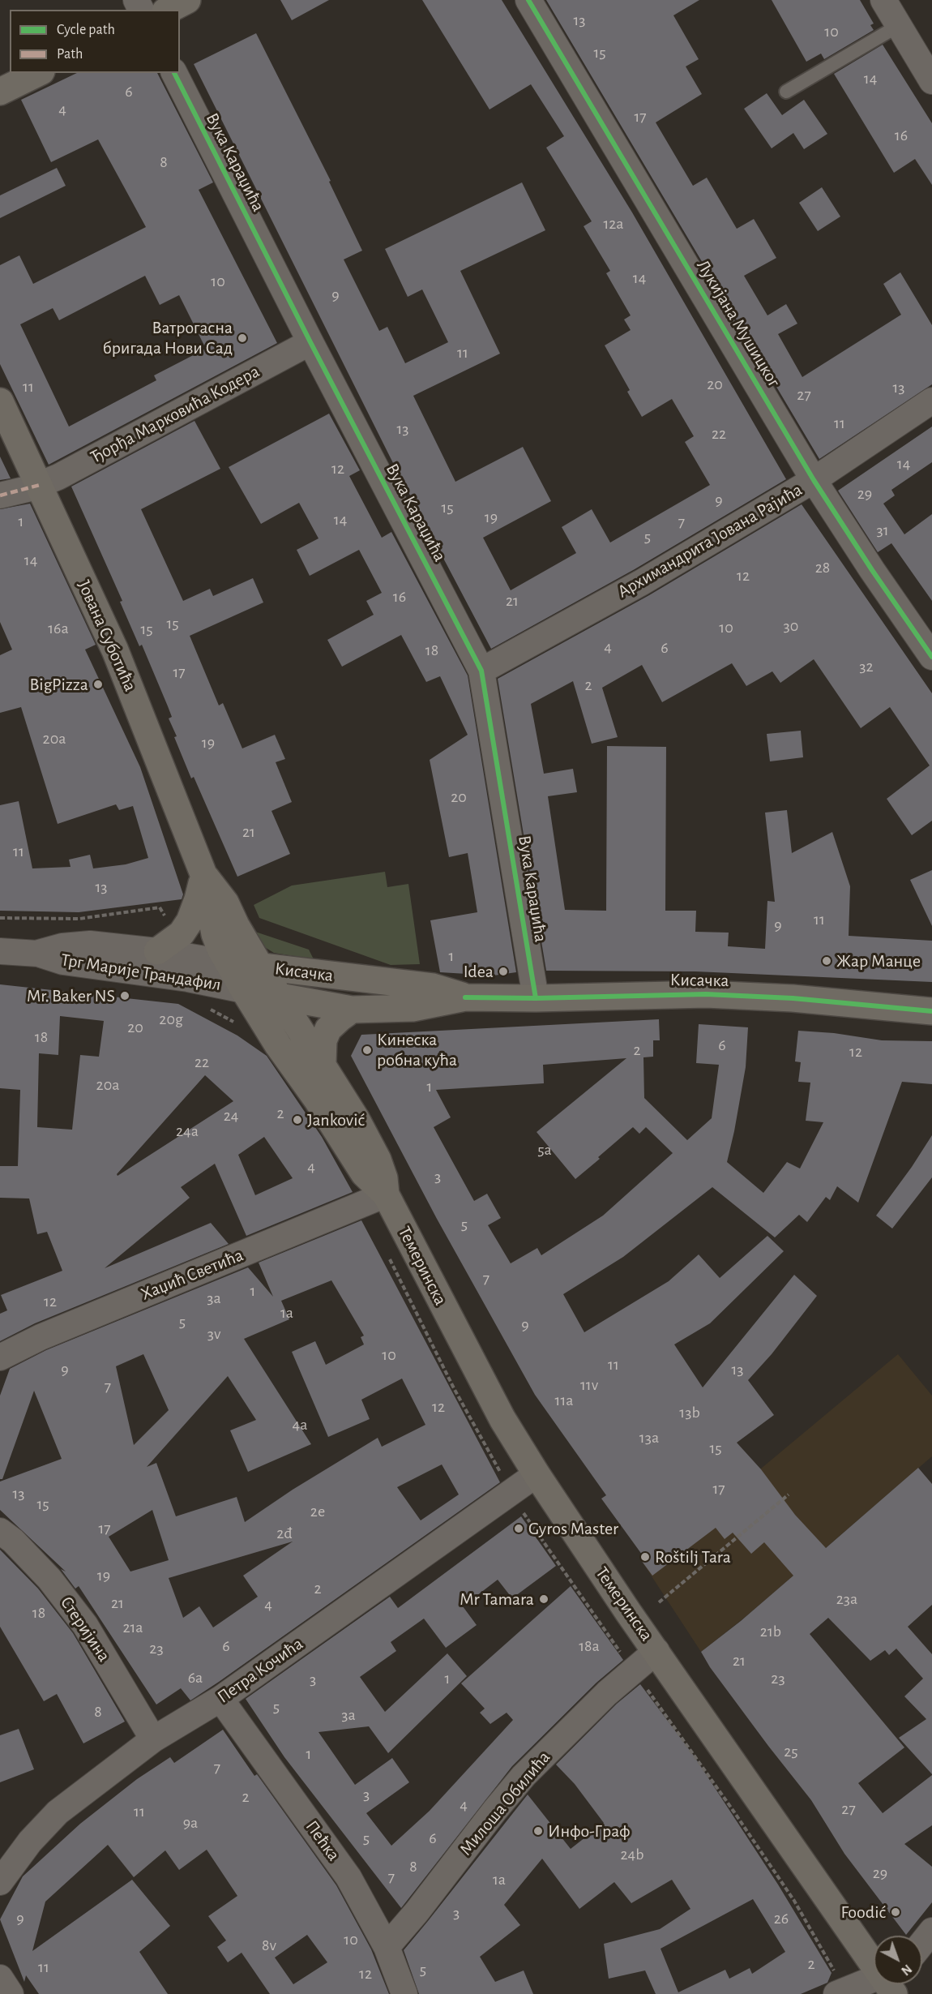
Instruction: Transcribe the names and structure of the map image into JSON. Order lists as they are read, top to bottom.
{
  "streets": {
    "main road": ["Јована Суботића", "Кисачка", "Темеринска"],
    "street": [
      "Вука Караџића",
      "Лукијана Мушицког",
      "Ђорђа Марковића Кодера",
      "Архимандрита Јована Рајића",
      "Трг Марије Трандафил",
      "Хаџић Светића",
      "Стеријина",
      "Петра Кочића",
      "Милоша Обилића",
      "Пећка"
    ]
  },
  "crossings": [
    ["Вука Караџића", "Ђорђа Марковића Кодера"],
    ["Вука Караџића", "Архимандрита Јована Рајића"],
    ["Вука Караџића", "Кисачка"],
    ["Лукијана Мушицког", "Архимандрита Јована Рајића"],
    ["Ђорђа Марковића Кодера", "Јована Суботића"],
    ["Јована Суботића", "Трг Марије Трандафил"],
    ["Јована Суботића", "Кисачка"],
    ["Јована Суботића", "Темеринска"],
    ["Трг Марије Трандафил", "Кисачка"],
    ["Трг Марије Трандафил", "Темеринска"],
    ["Кисачка", "Темеринска"],
    ["Темеринска", "Хаџић Светића"],
    ["Темеринска", "Петра Кочића"],
    ["Темеринска", "Милоша Обилића"],
    ["Стеријина", "Петра Кочића"],
    ["Петра Кочића", "Пећка"],
    ["Милоша Обилића", "Пећка"]
  ],
  "places": [
    "Ватрогасна бригада Нови Сад",
    "BigPizza",
    "Жар Манце",
    "Idea",
    "Mr. Baker NS",
    "Кинеска робна кућа",
    "Janković",
    "Gyros Master",
    "Roštilj Tara",
    "Mr Tamara",
    "Инфо-Граф",
    "Foodić"
  ],
  "house_numbers": [
    "13",
    "10",
    "15",
    "14",
    "6",
    "4",
    "17",
    "16",
    "8",
    "12a",
    "14",
    "10",
    "9",
    "11",
    "20",
    "11",
    "13",
    "27",
    "11",
    "13",
    "22",
    "14",
    "12",
    "29",
    "9",
    "15",
    "19",
    "14",
    "1",
    "7",
    "31",
    "5",
    "14",
    "28",
    "12",
    "16",
    "21",
    "15",
    "30",
    "10",
    "16a",
    "15",
    "4",
    "6",
    "18",
    "32",
    "17",
    "2",
    "20a",
    "19",
    "20",
    "21",
    "11",
    "13",
    "11",
    "9",
    "1",
    "20g",
    "20",
    "18",
    "6",
    "2",
    "12",
    "22",
    "20a",
    "1",
    "2",
    "24",
    "24a",
    "5a",
    "4",
    "3",
    "5",
    "7",
    "1",
    "3a",
    "12",
    "1a",
    "5",
    "9",
    "3v",
    "10",
    "11",
    "9",
    "13",
    "11v",
    "7",
    "11a",
    "12",
    "13b",
    "4a",
    "13a",
    "15",
    "17",
    "13",
    "15",
    "2e",
    "17",
    "2đ",
    "19",
    "2",
    "23a",
    "21",
    "4",
    "18",
    "21a",
    "21b",
    "6",
    "18a",
    "23",
    "21",
    "6a",
    "1",
    "23",
    "3",
    "5",
    "8",
    "3a",
    "25",
    "1",
    "7",
    "3",
    "2",
    "4",
    "27",
    "11",
    "9a",
    "5",
    "6",
    "24b",
    "8",
    "29",
    "7",
    "1a",
    "3",
    "9",
    "26",
    "10",
    "8v",
    "2",
    "11",
    "5",
    "12"
  ],
  "legend": ["Cycle path", "Path"],
  "north": "bottom right"
}
